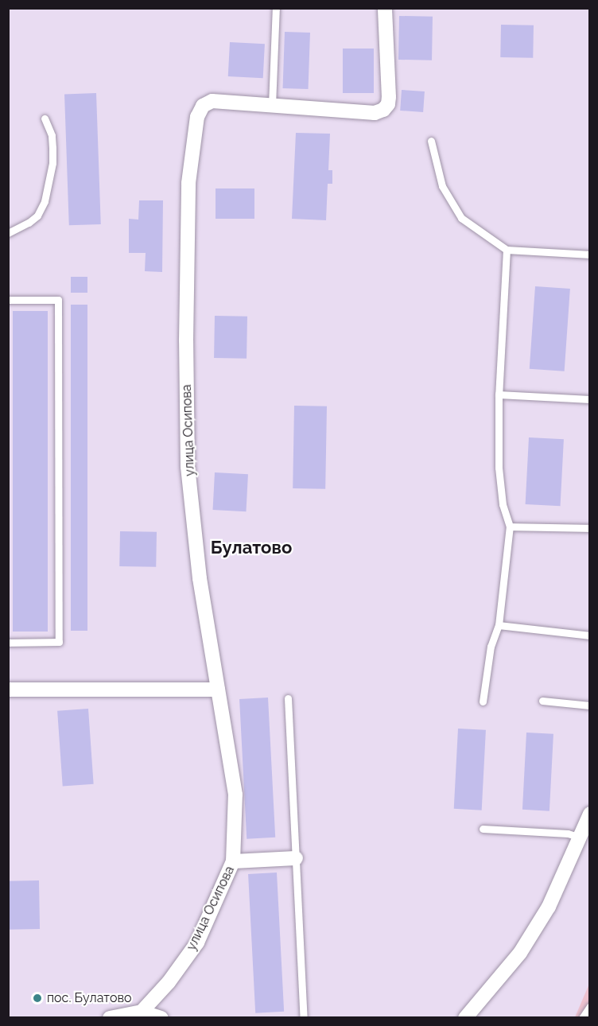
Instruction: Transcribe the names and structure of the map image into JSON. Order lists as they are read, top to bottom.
{
  "streets": {
    "street": ["улица Осипова"]
  },
  "districts": ["Булатово"],
  "places": ["пос. Булатово"]
}
